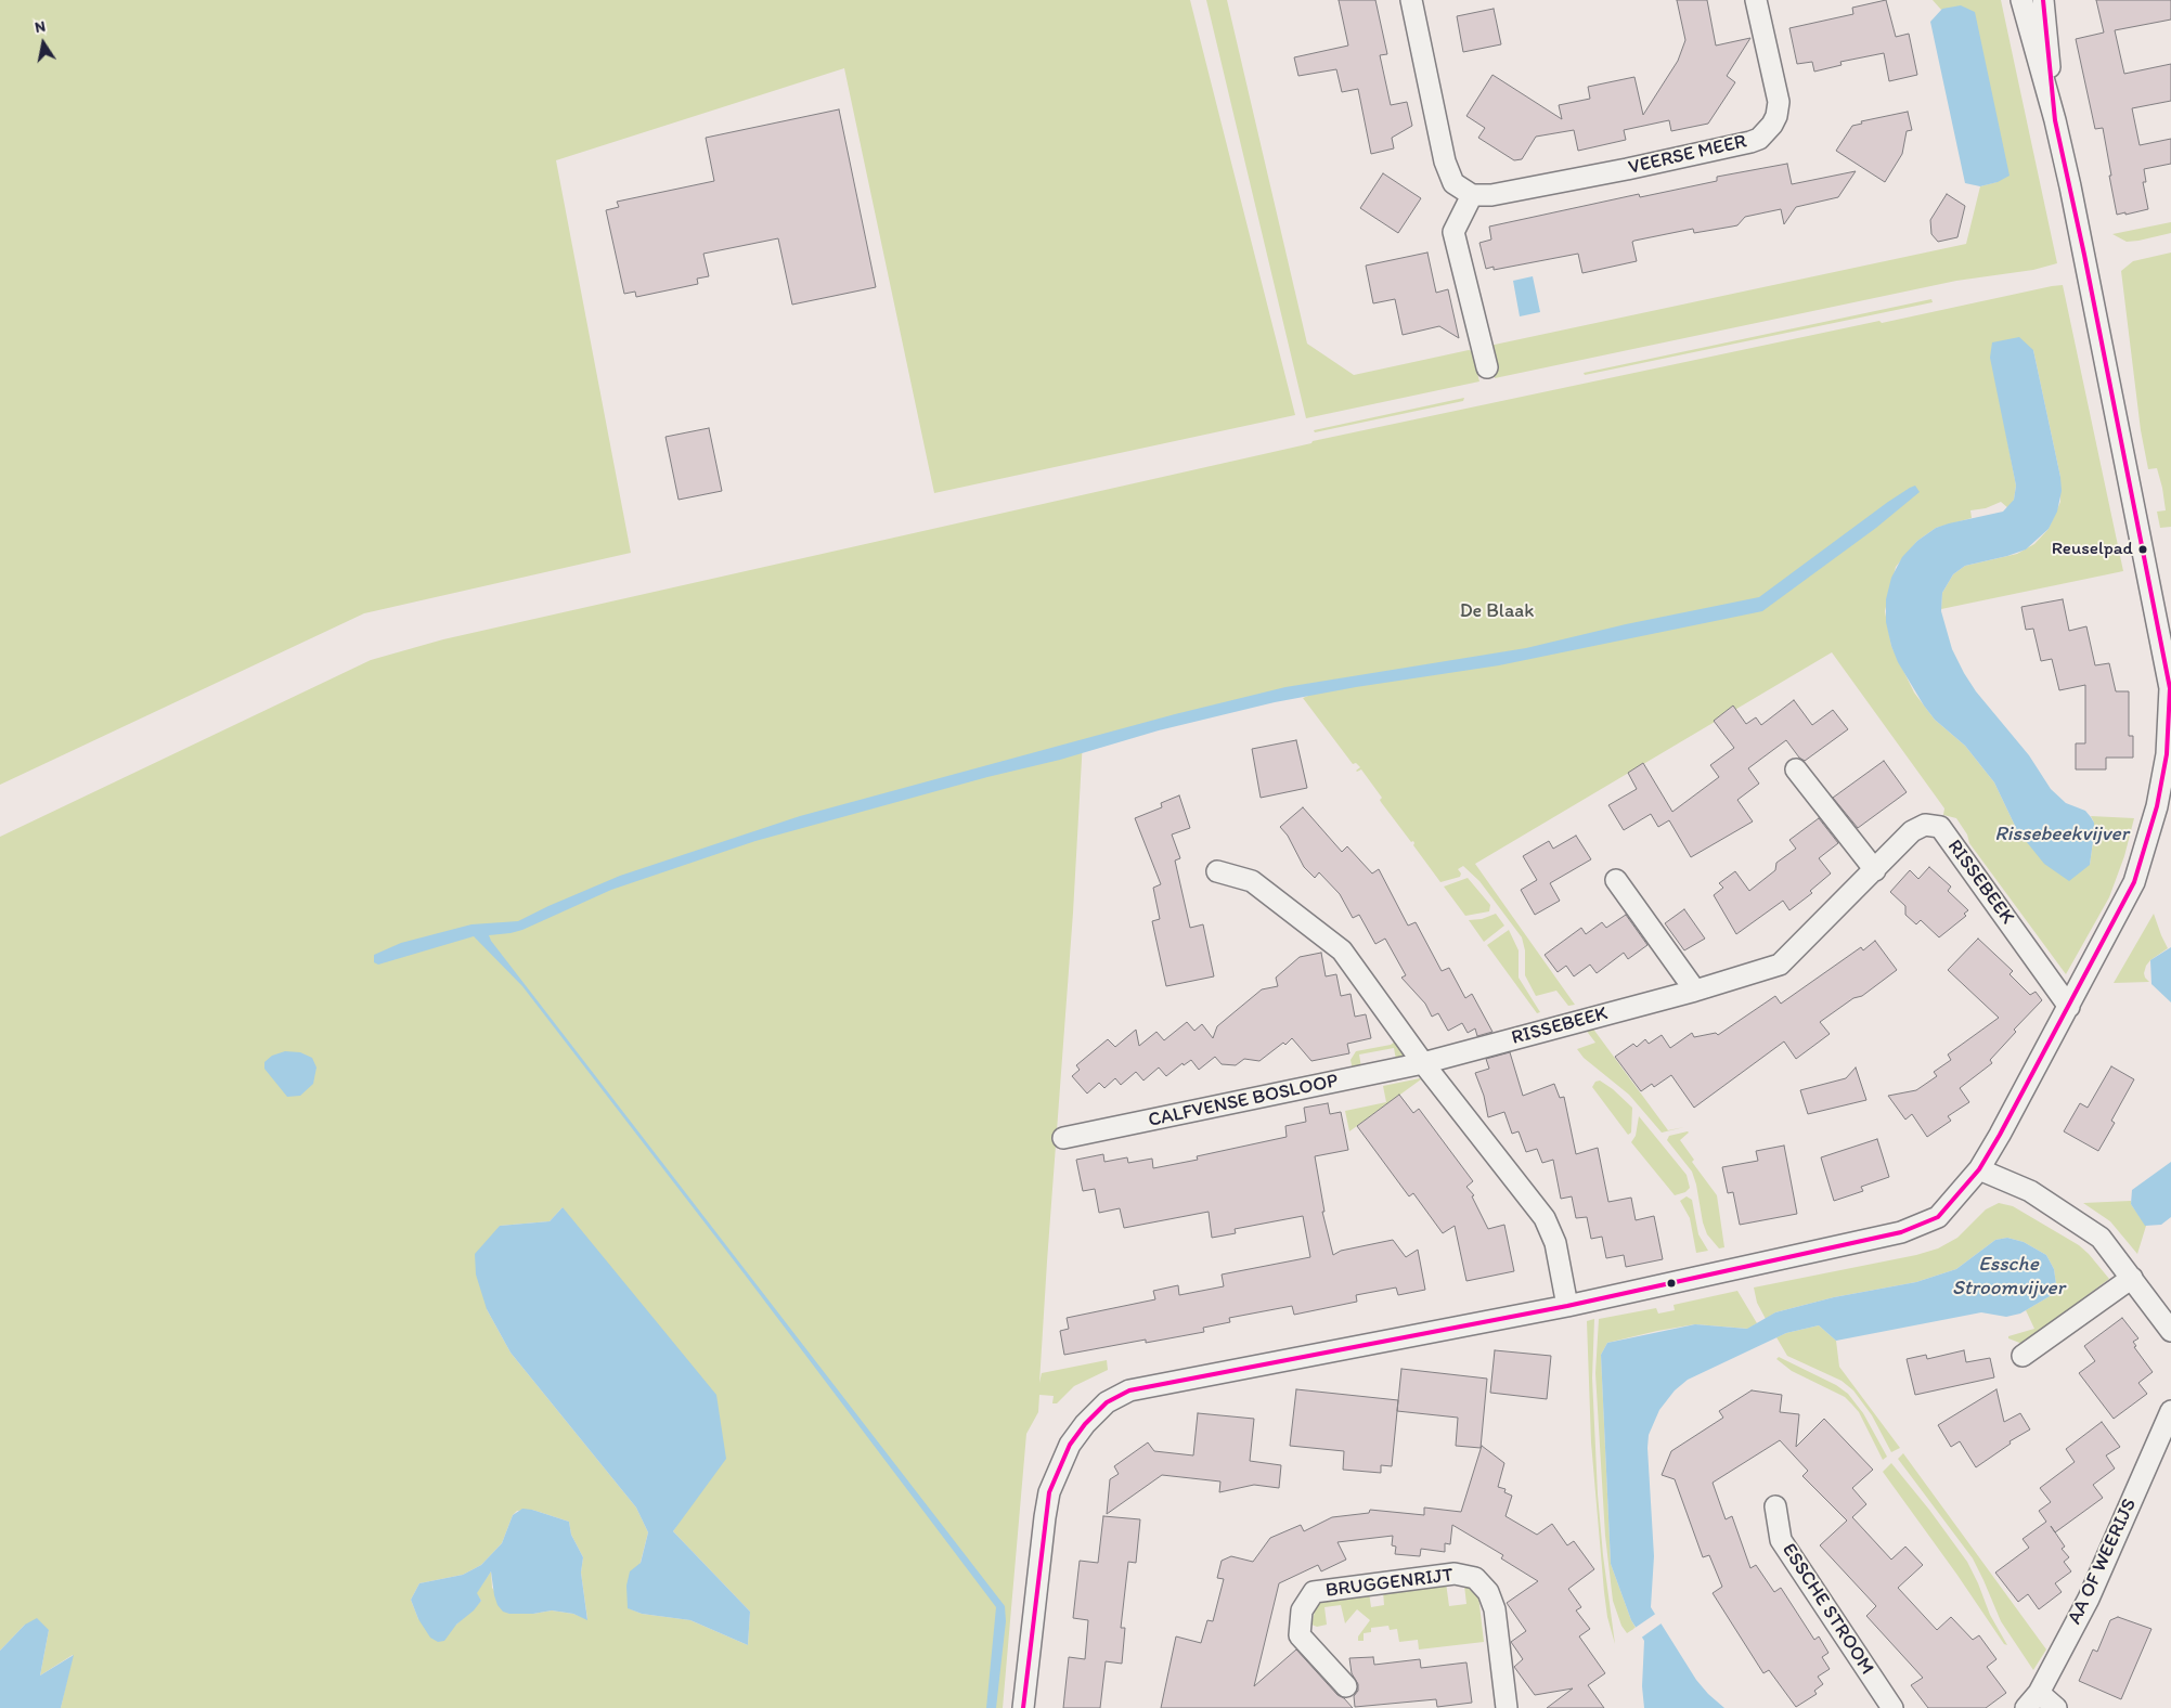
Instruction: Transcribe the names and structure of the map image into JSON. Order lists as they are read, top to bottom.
{
  "streets": {
    "street": [
      "VEERSE MEER",
      "RISSEBEEK",
      "CALFVENSE BOSLOOP",
      "AA OF WEERIJS",
      "BRUGGENRIJT",
      "ESSCHE STROOM"
    ]
  },
  "crossings": [
    ["RISSEBEEK", "CALFVENSE BOSLOOP"]
  ],
  "water": ["Rissebeekvijver", "Essche Stroomvijver"],
  "parks": ["De Blaak"],
  "places": ["Reuselpad"],
  "north": "top"
}
